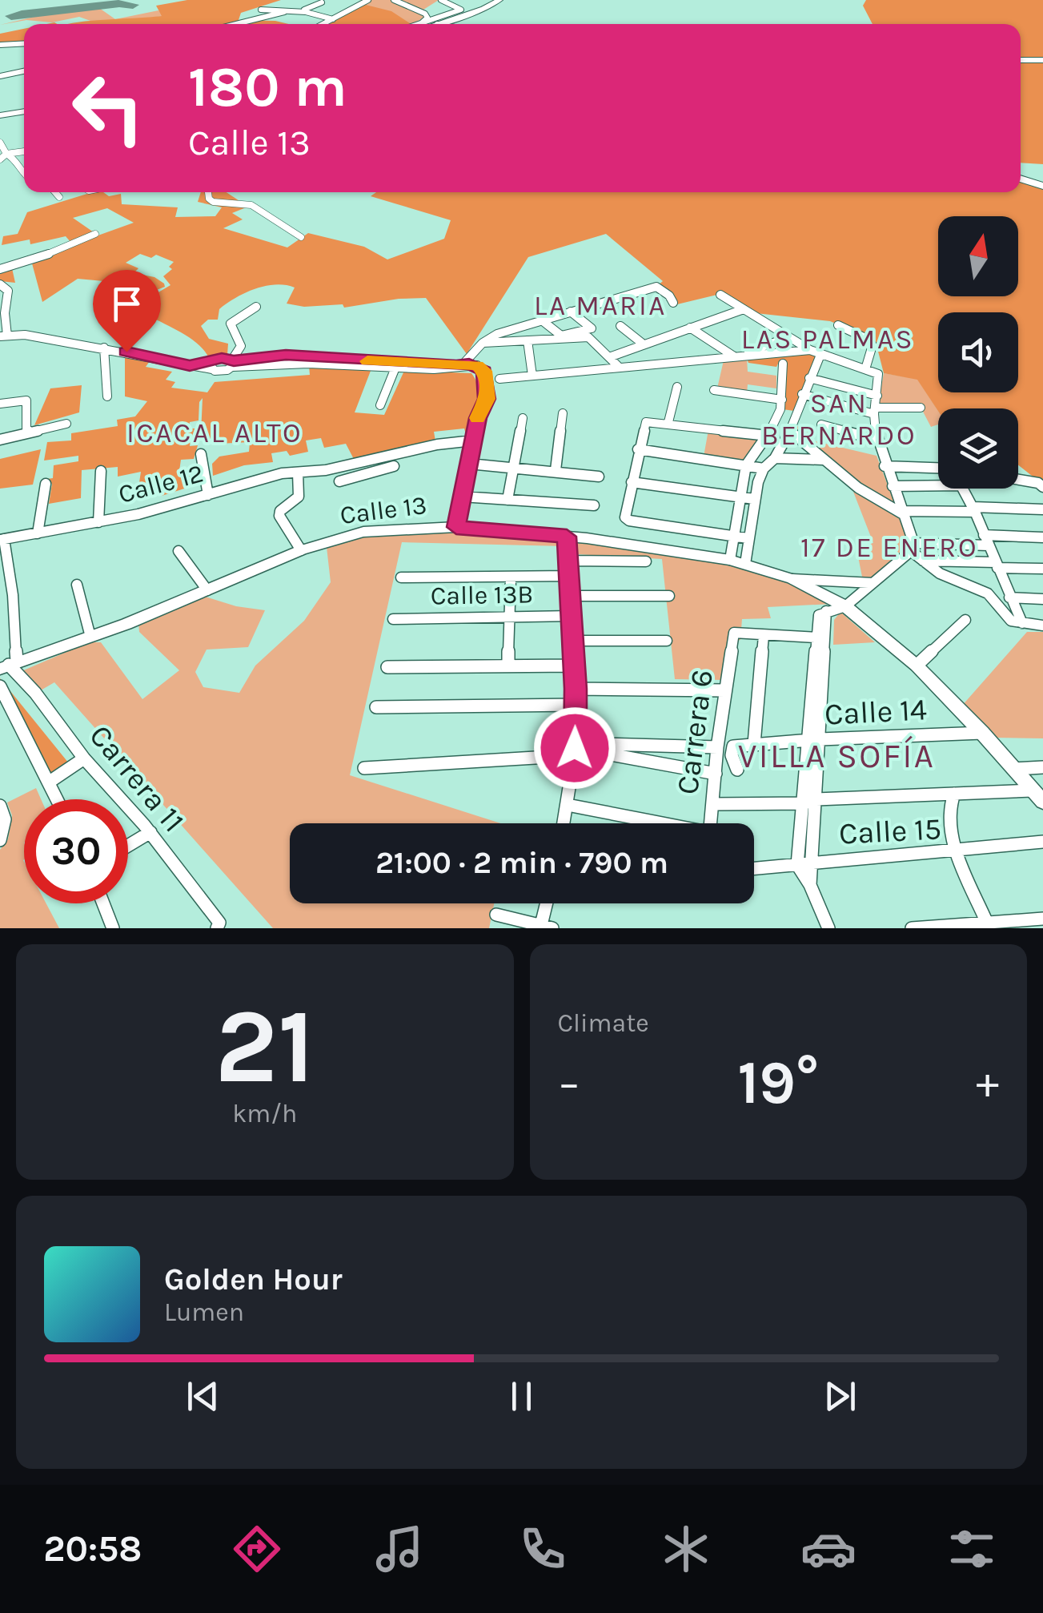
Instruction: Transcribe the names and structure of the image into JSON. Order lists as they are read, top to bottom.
{
  "streets": {
    "main road": ["Calle 13"],
    "street": [
      "Calle 12",
      "Calle 13B",
      "Calle 14",
      "Carrera 6",
      "Carrera 11",
      "Calle 15"
    ]
  },
  "crossings": [
    ["Calle 13", "Calle 14"],
    ["Calle 13", "Carrera 11"],
    ["Calle 14", "Carrera 6"]
  ],
  "districts": [
    "LA MARIA",
    "LAS PALMAS",
    "SAN BERNARDO",
    "ICACAL ALTO",
    "17 DE ENERO",
    "VILLA SOFÍA"
  ],
  "north": "top",
  "page": {
    "turn": ["180 m", "Calle 13"],
    "limit": "30",
    "trip": "21:00 · 2 min · 790 m",
    "tile": [
      ["21", "km/h"],
      "Climate"
    ],
    "heat": ["−", "19°", "+"],
    "song": ["Golden Hour", "Lumen"],
    "tabs": "20:58"
  }
}
